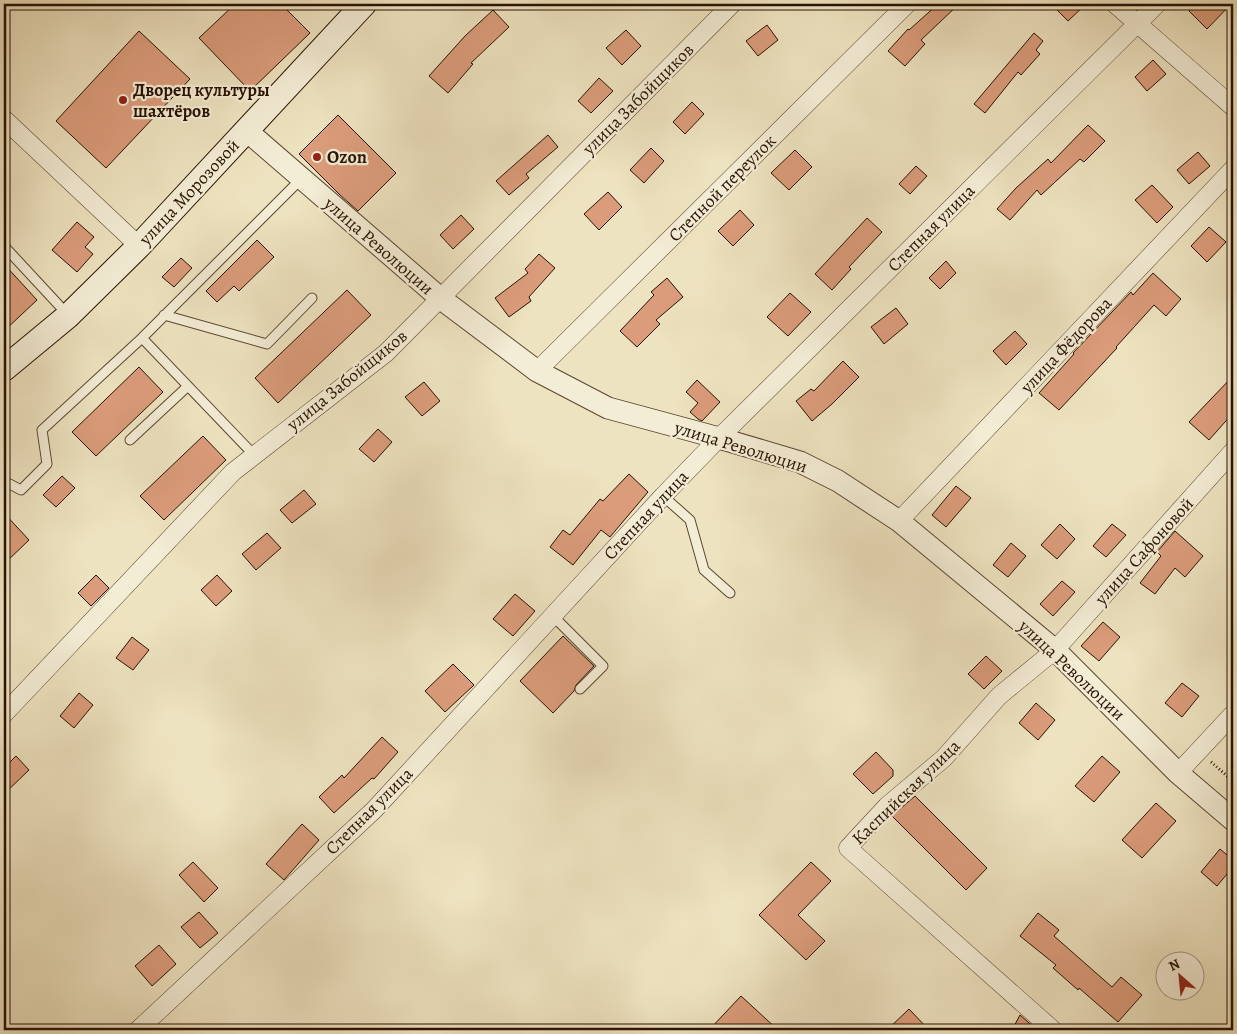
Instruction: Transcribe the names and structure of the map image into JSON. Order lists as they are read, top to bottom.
{
  "streets": {
    "main road": ["улица Морозовой"],
    "street": [
      "улица Забойщиков",
      "Степной переулок",
      "Степная улица",
      "улица Революции",
      "улица Фёдорова",
      "улица Сафоновой",
      "Каспийская улица"
    ]
  },
  "crossings": [
    ["улица Забойщиков", "улица Революции"],
    ["Степной переулок", "улица Революции"],
    ["улица Морозовой", "улица Революции"],
    ["Степная улица", "улица Революции"],
    ["улица Революции", "улица Фёдорова"],
    ["улица Революции", "улица Сафоновой"],
    ["улица Революции", "Каспийская улица"],
    ["улица Сафоновой", "Каспийская улица"]
  ],
  "places": ["Дворец культуры шахтёров", "Ozon"],
  "north": "top left"
}
